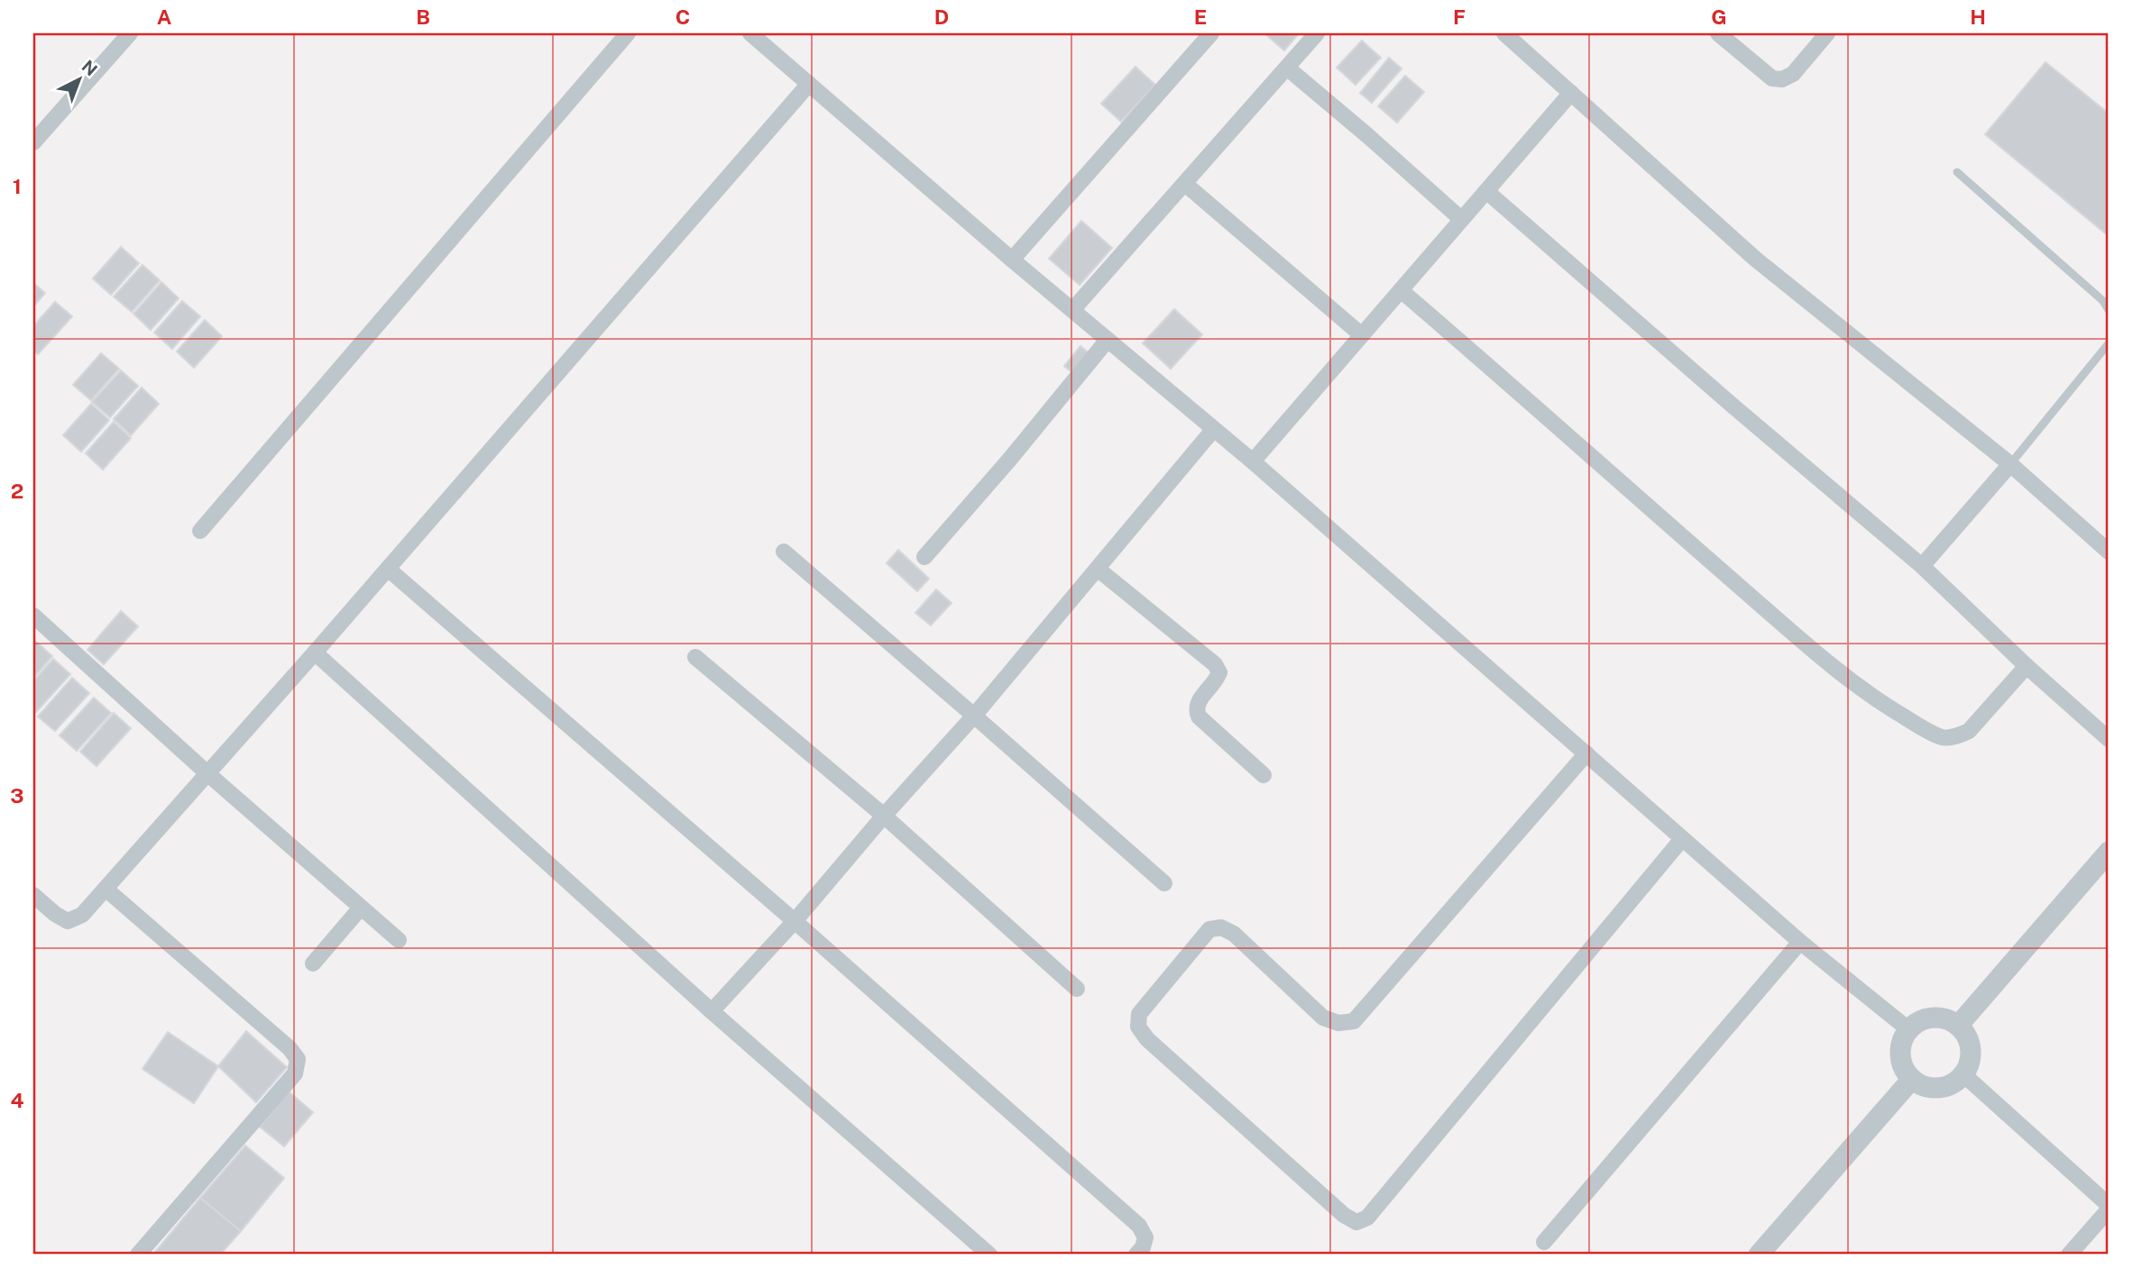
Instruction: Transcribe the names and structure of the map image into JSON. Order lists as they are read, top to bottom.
{
  "north": "top right",
  "grid": {
    "columns": [
      "A",
      "B",
      "C",
      "D",
      "E",
      "F",
      "G",
      "H"
    ],
    "rows": [
      "1",
      "2",
      "3",
      "4"
    ]
  }
}
